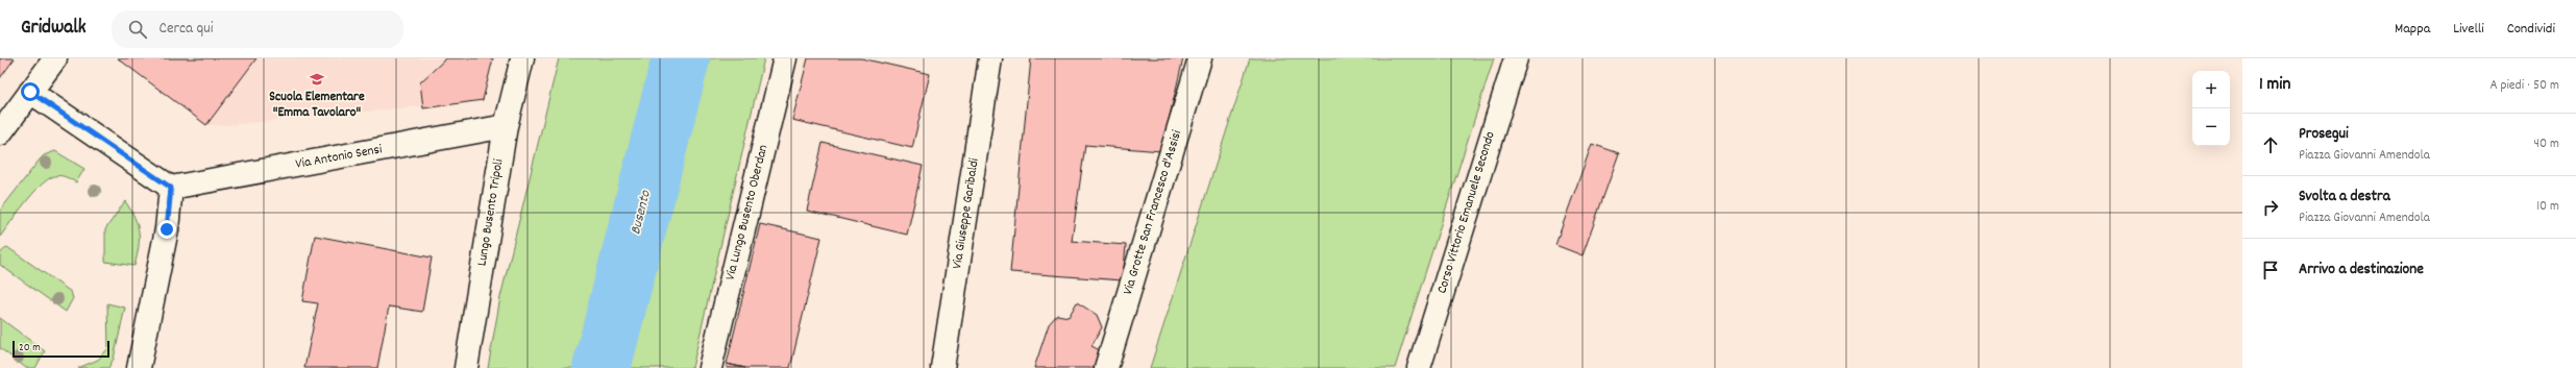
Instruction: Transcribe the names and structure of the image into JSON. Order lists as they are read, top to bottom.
{
  "streets": {
    "street": [
      "Via Antonio Sensi",
      "Lungo Busento Tripoli",
      "Via Lungo Busento Oberdan",
      "Via Grotte San Francesco d'Assisi",
      "Corso Vittorio Emanuele Secondo",
      "Via Giuseppe Garibaldi"
    ]
  },
  "crossings": [
    ["Via Antonio Sensi", "Lungo Busento Tripoli"]
  ],
  "water": ["Busento"],
  "places": {
    "school or university": ["Scuola Elementare \"Emma Tavolaro\""]
  },
  "scale_bar": "20 m",
  "page": {
    "header": "Gridwalk",
    "search": "Cerca qui",
    "nav": ["Mappa", "Livelli", "Condividi"],
    "heading": ["1 min", "A piedi · 50 m"],
    "map_buttons": ["+", "−"],
    "list": [
      ["Prosegui", "Piazza Giovanni Amendola", "40 m"],
      ["Svolta a destra", "Piazza Giovanni Amendola", "10 m"],
      "Arrivo a destinazione"
    ],
    "scale": "20 m"
  }
}
